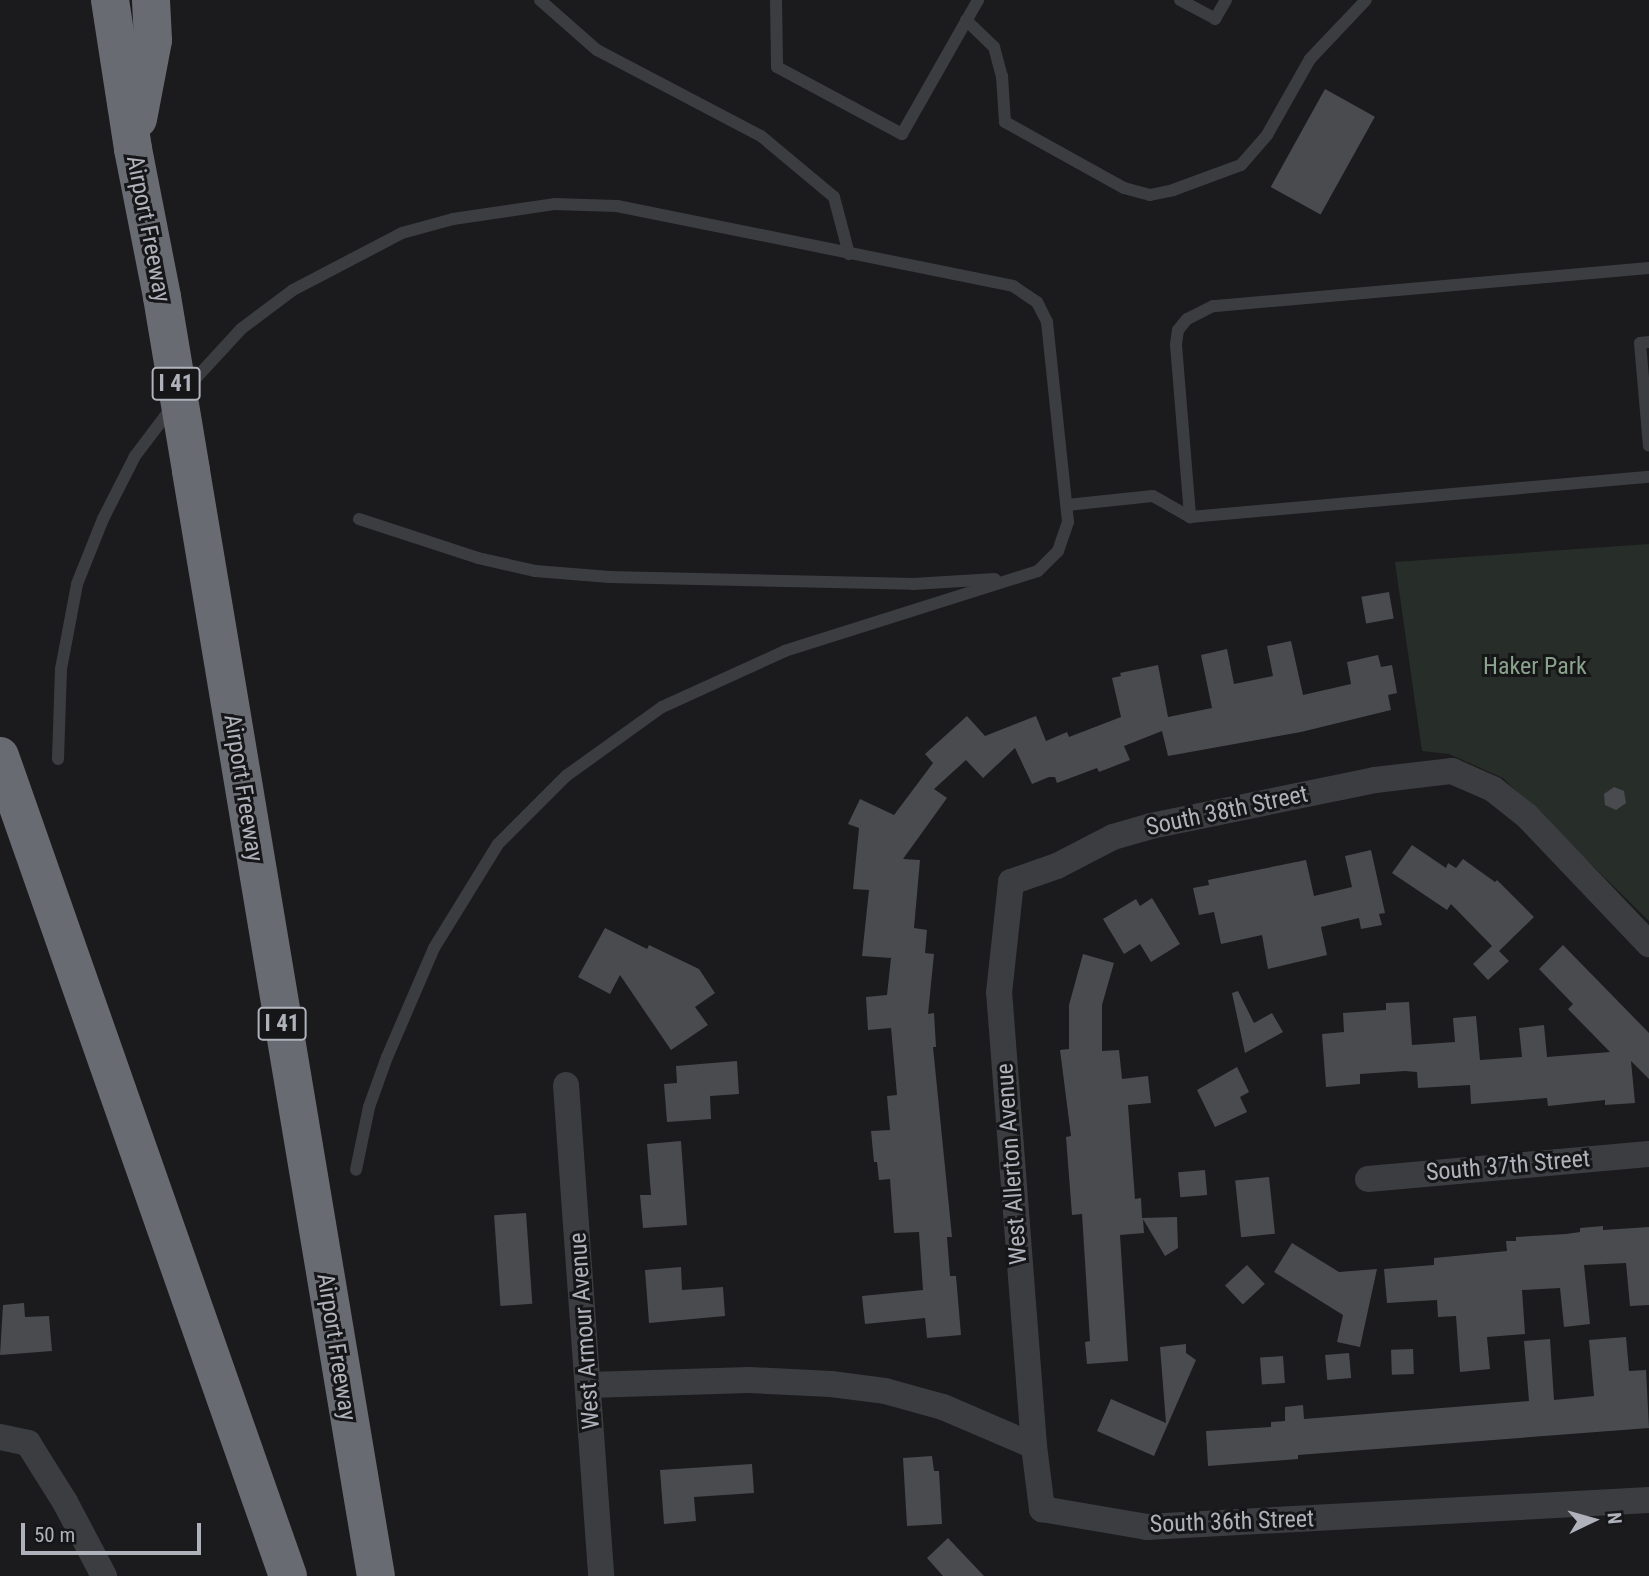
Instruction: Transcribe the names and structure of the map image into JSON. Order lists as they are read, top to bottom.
{
  "streets": {
    "highway": ["Airport Freeway", "I 41"],
    "street": [
      "South 38th Street",
      "West Allerton Avenue",
      "South 37th Street",
      "West Armour Avenue",
      "South 36th Street"
    ]
  },
  "crossings": [
    ["South 38th Street", "West Allerton Avenue"],
    ["West Allerton Avenue", "South 36th Street"]
  ],
  "parks": ["Haker Park"],
  "scale_bar": "50 m",
  "north": "right"
}
